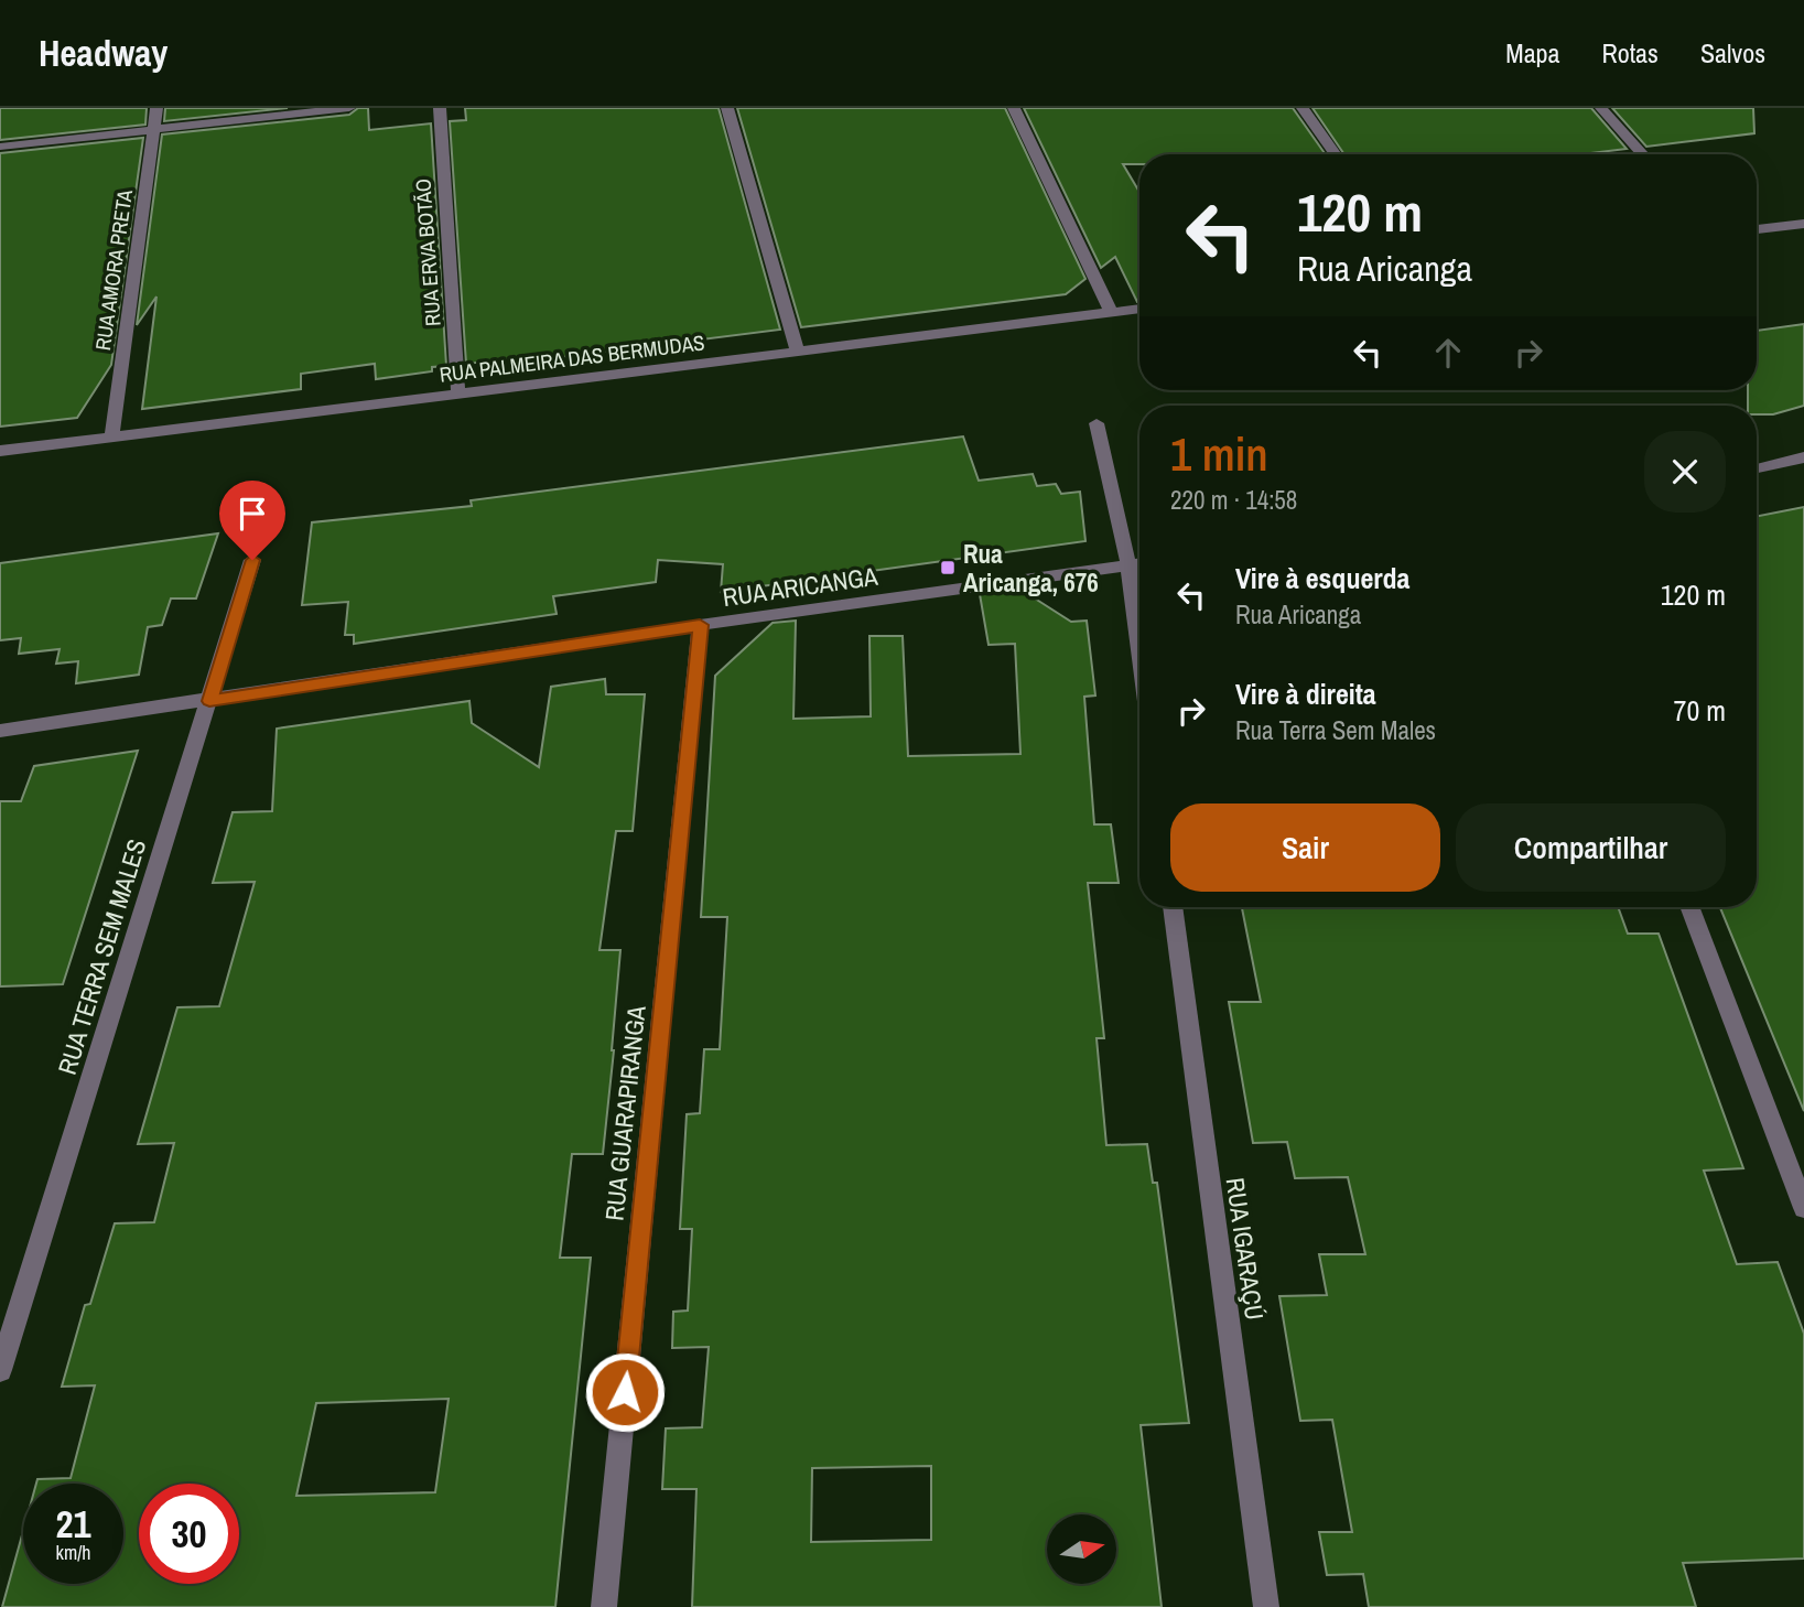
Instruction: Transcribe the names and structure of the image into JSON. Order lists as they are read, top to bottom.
{
  "streets": {
    "street": [
      "RUA ERVA BOTÃO",
      "RUA AMORA PRETA",
      "RUA PALMEIRA DAS BERMUDAS",
      "RUA ARICANGA",
      "RUA TERRA SEM MALES",
      "RUA GUARAPIRANGA",
      "RUA IGARAÇÚ"
    ]
  },
  "crossings": [
    ["RUA ERVA BOTÃO", "RUA PALMEIRA DAS BERMUDAS"],
    ["RUA AMORA PRETA", "RUA PALMEIRA DAS BERMUDAS"],
    ["RUA ARICANGA", "RUA TERRA SEM MALES"],
    ["RUA ARICANGA", "RUA GUARAPIRANGA"]
  ],
  "places": {
    "transit": ["Rua Aricanga, 676"]
  },
  "north": "right",
  "page": {
    "header": "Headway",
    "nav": ["Mapa", "Rotas", "Salvos"],
    "turn": ["120 m", "Rua Aricanga"],
    "heading": ["1 min", "220 m · 14:58"],
    "list": [
      {
        "name": "Vire à esquerda",
        "note": "Rua Aricanga",
        "value": "120 m"
      },
      {
        "name": "Vire à direita",
        "note": "Rua Terra Sem Males",
        "value": "70 m"
      }
    ],
    "buttons": ["Sair", "Compartilhar"],
    "speed": "21 km/h",
    "limit": "30"
  }
}
